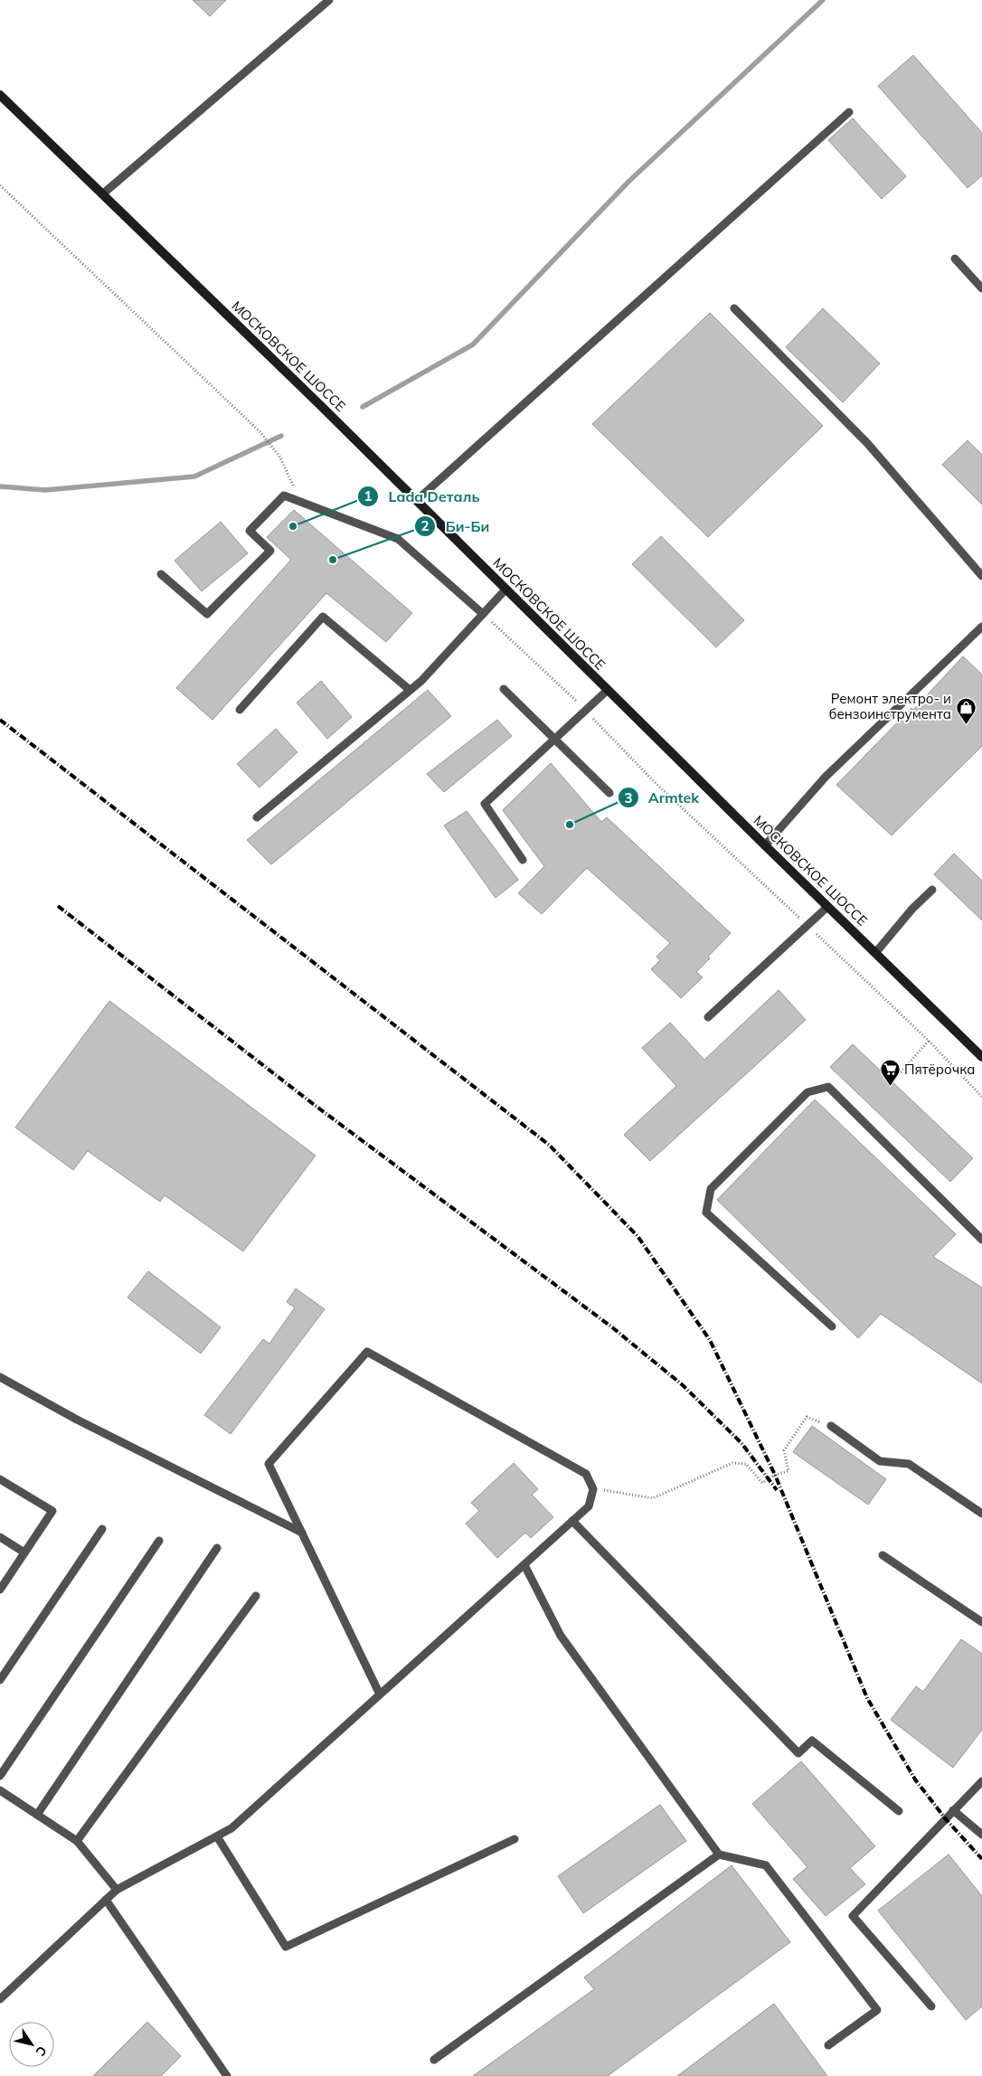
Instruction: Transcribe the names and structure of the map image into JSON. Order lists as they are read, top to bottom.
{
  "streets": {
    "main road": ["МОСКОВСКОЕ ШОССЕ"]
  },
  "places": {
    "other": ["Lada Dеталь", "Би-Би", "Armtek"],
    "shop": ["Ремонт электро- и бензоинструмента"],
    "supermarket": ["Пятёрочка"]
  },
  "north": "bottom right"
}
